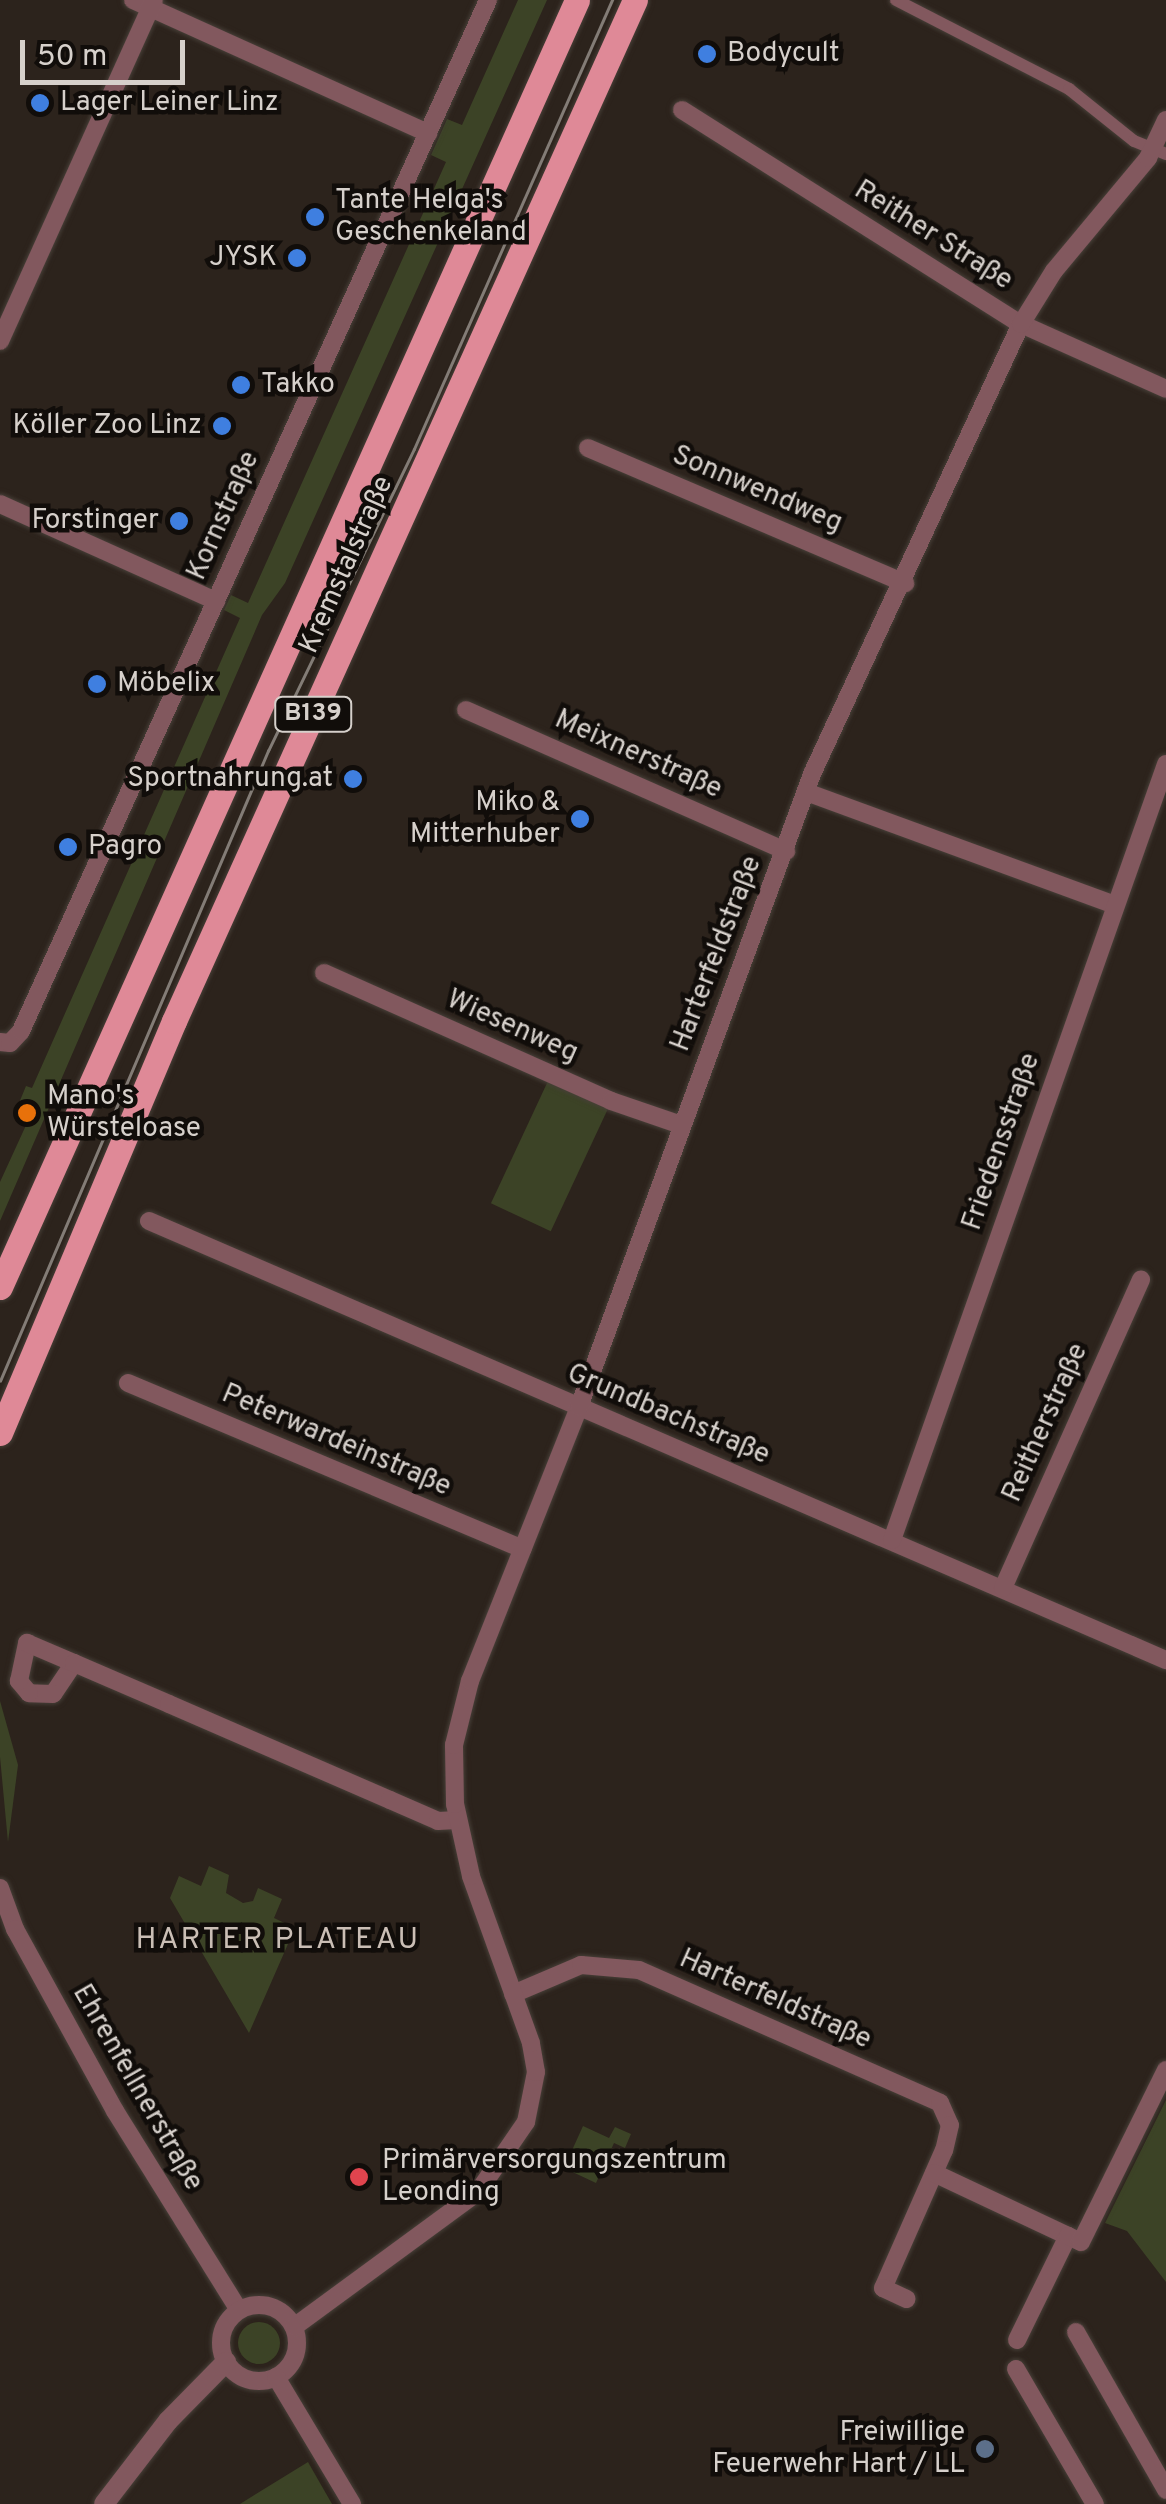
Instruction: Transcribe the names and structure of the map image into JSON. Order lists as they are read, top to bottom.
{
  "streets": {
    "main road": ["Kremstalstraße", "B139"],
    "street": [
      "Reither Straße",
      "Sonnwendweg",
      "Kornstraße",
      "Meixnerstraße",
      "Harterfeldstraße",
      "Wiesenweg",
      "Friedensstraße",
      "Grundbachstraße",
      "Reitherstraße",
      "Peterwardeinstraße",
      "Ehrenfellnerstraße"
    ]
  },
  "crossings": [
    ["Reither Straße", "Harterfeldstraße"],
    ["Sonnwendweg", "Harterfeldstraße"],
    ["Meixnerstraße", "Harterfeldstraße"],
    ["Harterfeldstraße", "Wiesenweg"],
    ["Harterfeldstraße", "Grundbachstraße"],
    ["Harterfeldstraße", "Peterwardeinstraße"],
    ["Harterfeldstraße", "Ehrenfellnerstraße"],
    ["Friedensstraße", "Grundbachstraße"],
    ["Grundbachstraße", "Reitherstraße"]
  ],
  "districts": ["HARTER PLATEAU"],
  "places": [
    "Bodycult",
    "Lager Leiner Linz",
    "Tante Helga's Geschenkeland",
    "JYSK",
    "Takko",
    "Köller Zoo Linz",
    "Forstinger",
    "Möbelix",
    "Sportnahrung.at",
    "Miko & Mitterhuber",
    "Pagro",
    "Mano's Würsteloase",
    "Primärversorgungszentrum Leonding",
    "Freiwillige Feuerwehr Hart / LL"
  ],
  "scale_bar": "50 m"
}
